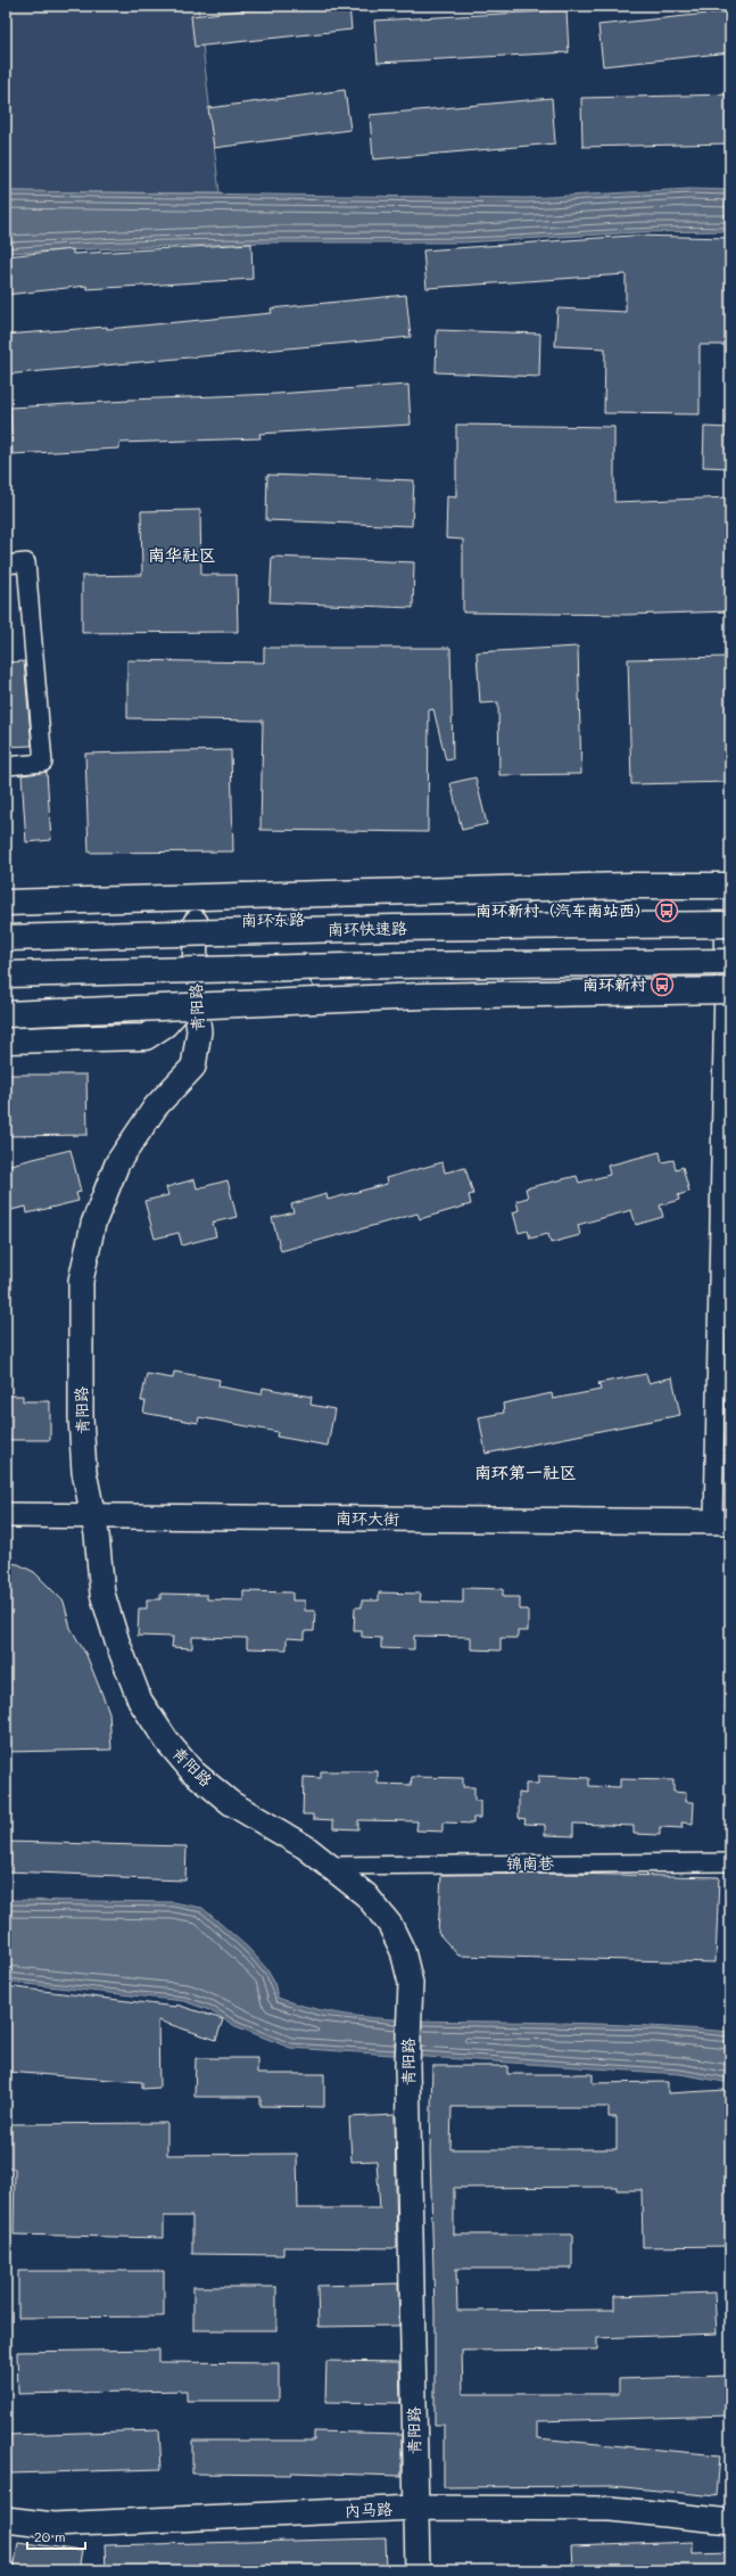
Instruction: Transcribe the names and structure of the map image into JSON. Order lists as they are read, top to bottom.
{
  "streets": {
    "main road": ["南环东路", "南环快速路"],
    "street": [
      "青阳路",
      "南环大街",
      "锦南巷",
      "内马路"
    ]
  },
  "crossings": [
    ["南环东路", "南环快速路"],
    ["南环东路", "青阳路"],
    ["青阳路", "南环大街"],
    ["青阳路", "锦南巷"],
    ["青阳路", "内马路"]
  ],
  "districts": ["南华社区", "南环第一社区"],
  "places": {
    "bus stop": ["南环新村（汽车南站西）", "南环新村"]
  },
  "scale_bar": "20 m"
}
